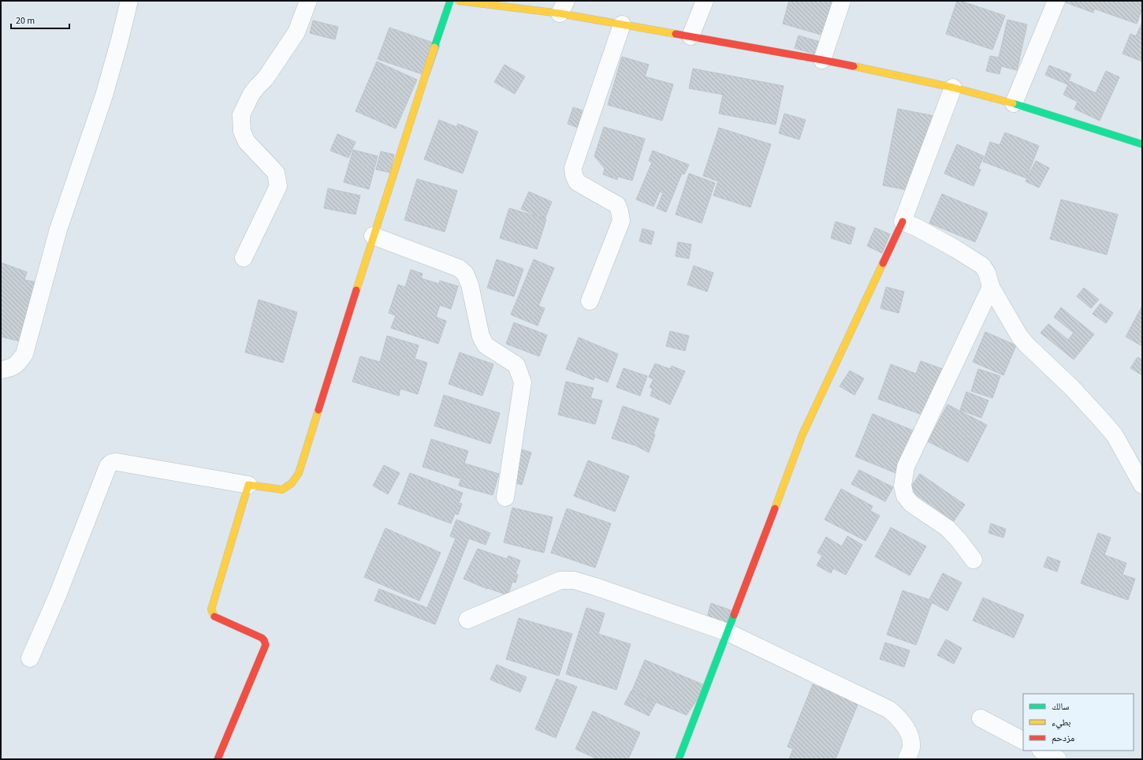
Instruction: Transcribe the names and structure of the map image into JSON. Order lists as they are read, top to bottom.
{
  "legend": ["سالك", "بطيء", "مزدحم"],
  "scale_bar": "20 m"
}
